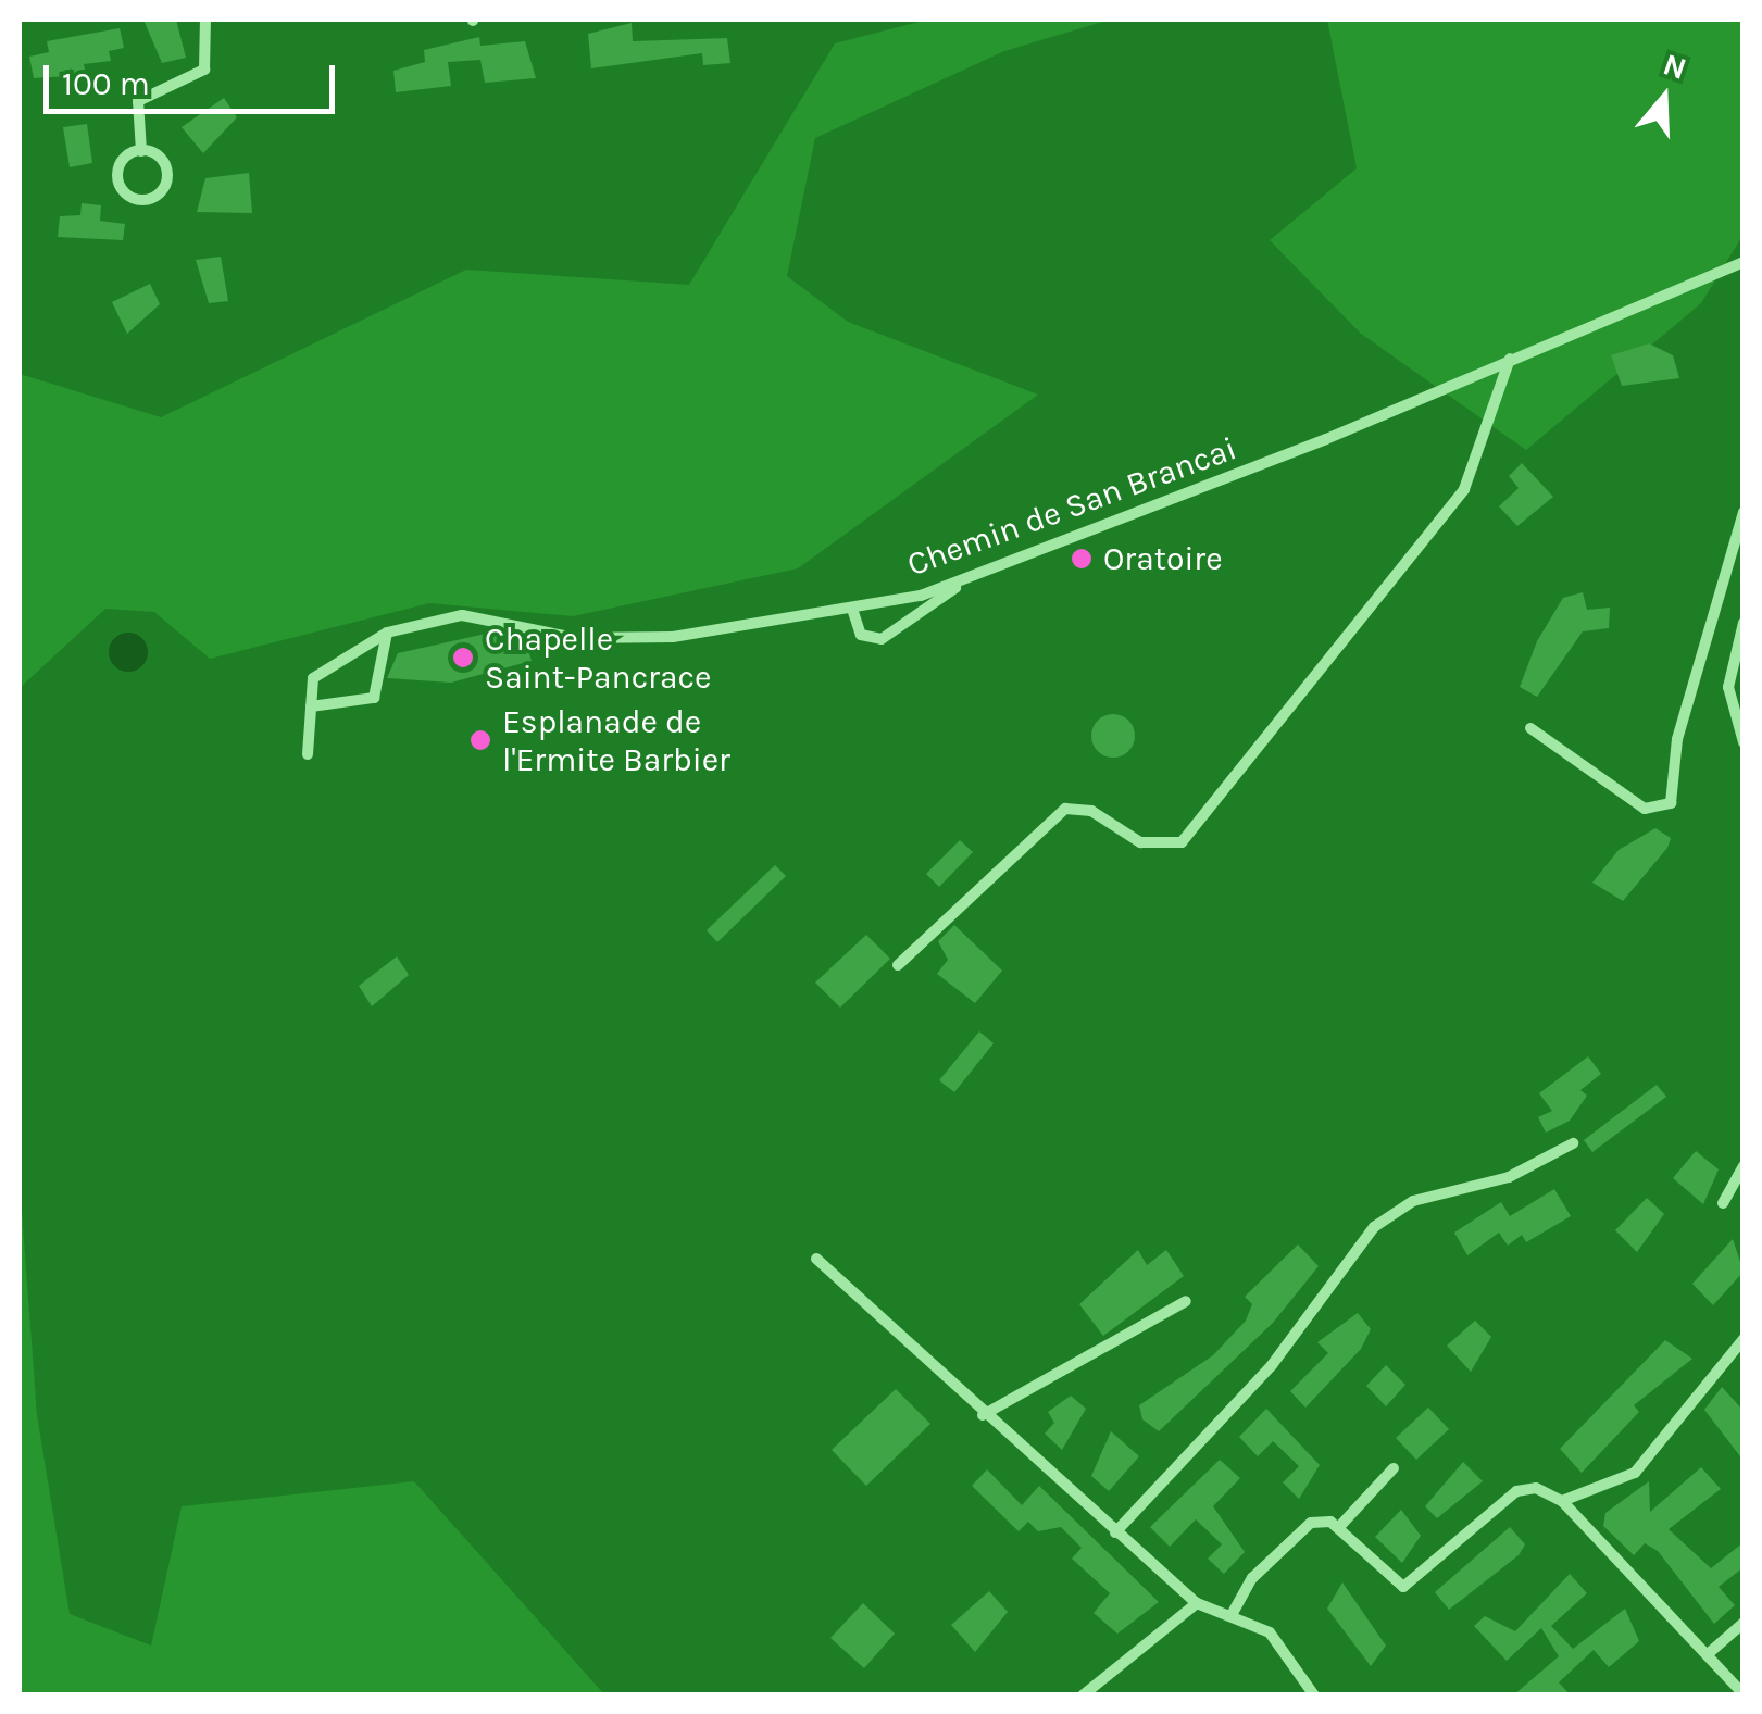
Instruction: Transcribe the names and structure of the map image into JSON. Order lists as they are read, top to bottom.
{
  "streets": {
    "street": ["Chemin de San Brancai"]
  },
  "places": ["Oratoire", "Chapelle Saint-Pancrace", "Esplanade de l'Ermite Barbier"],
  "scale_bar": "100 m",
  "north": "top"
}
